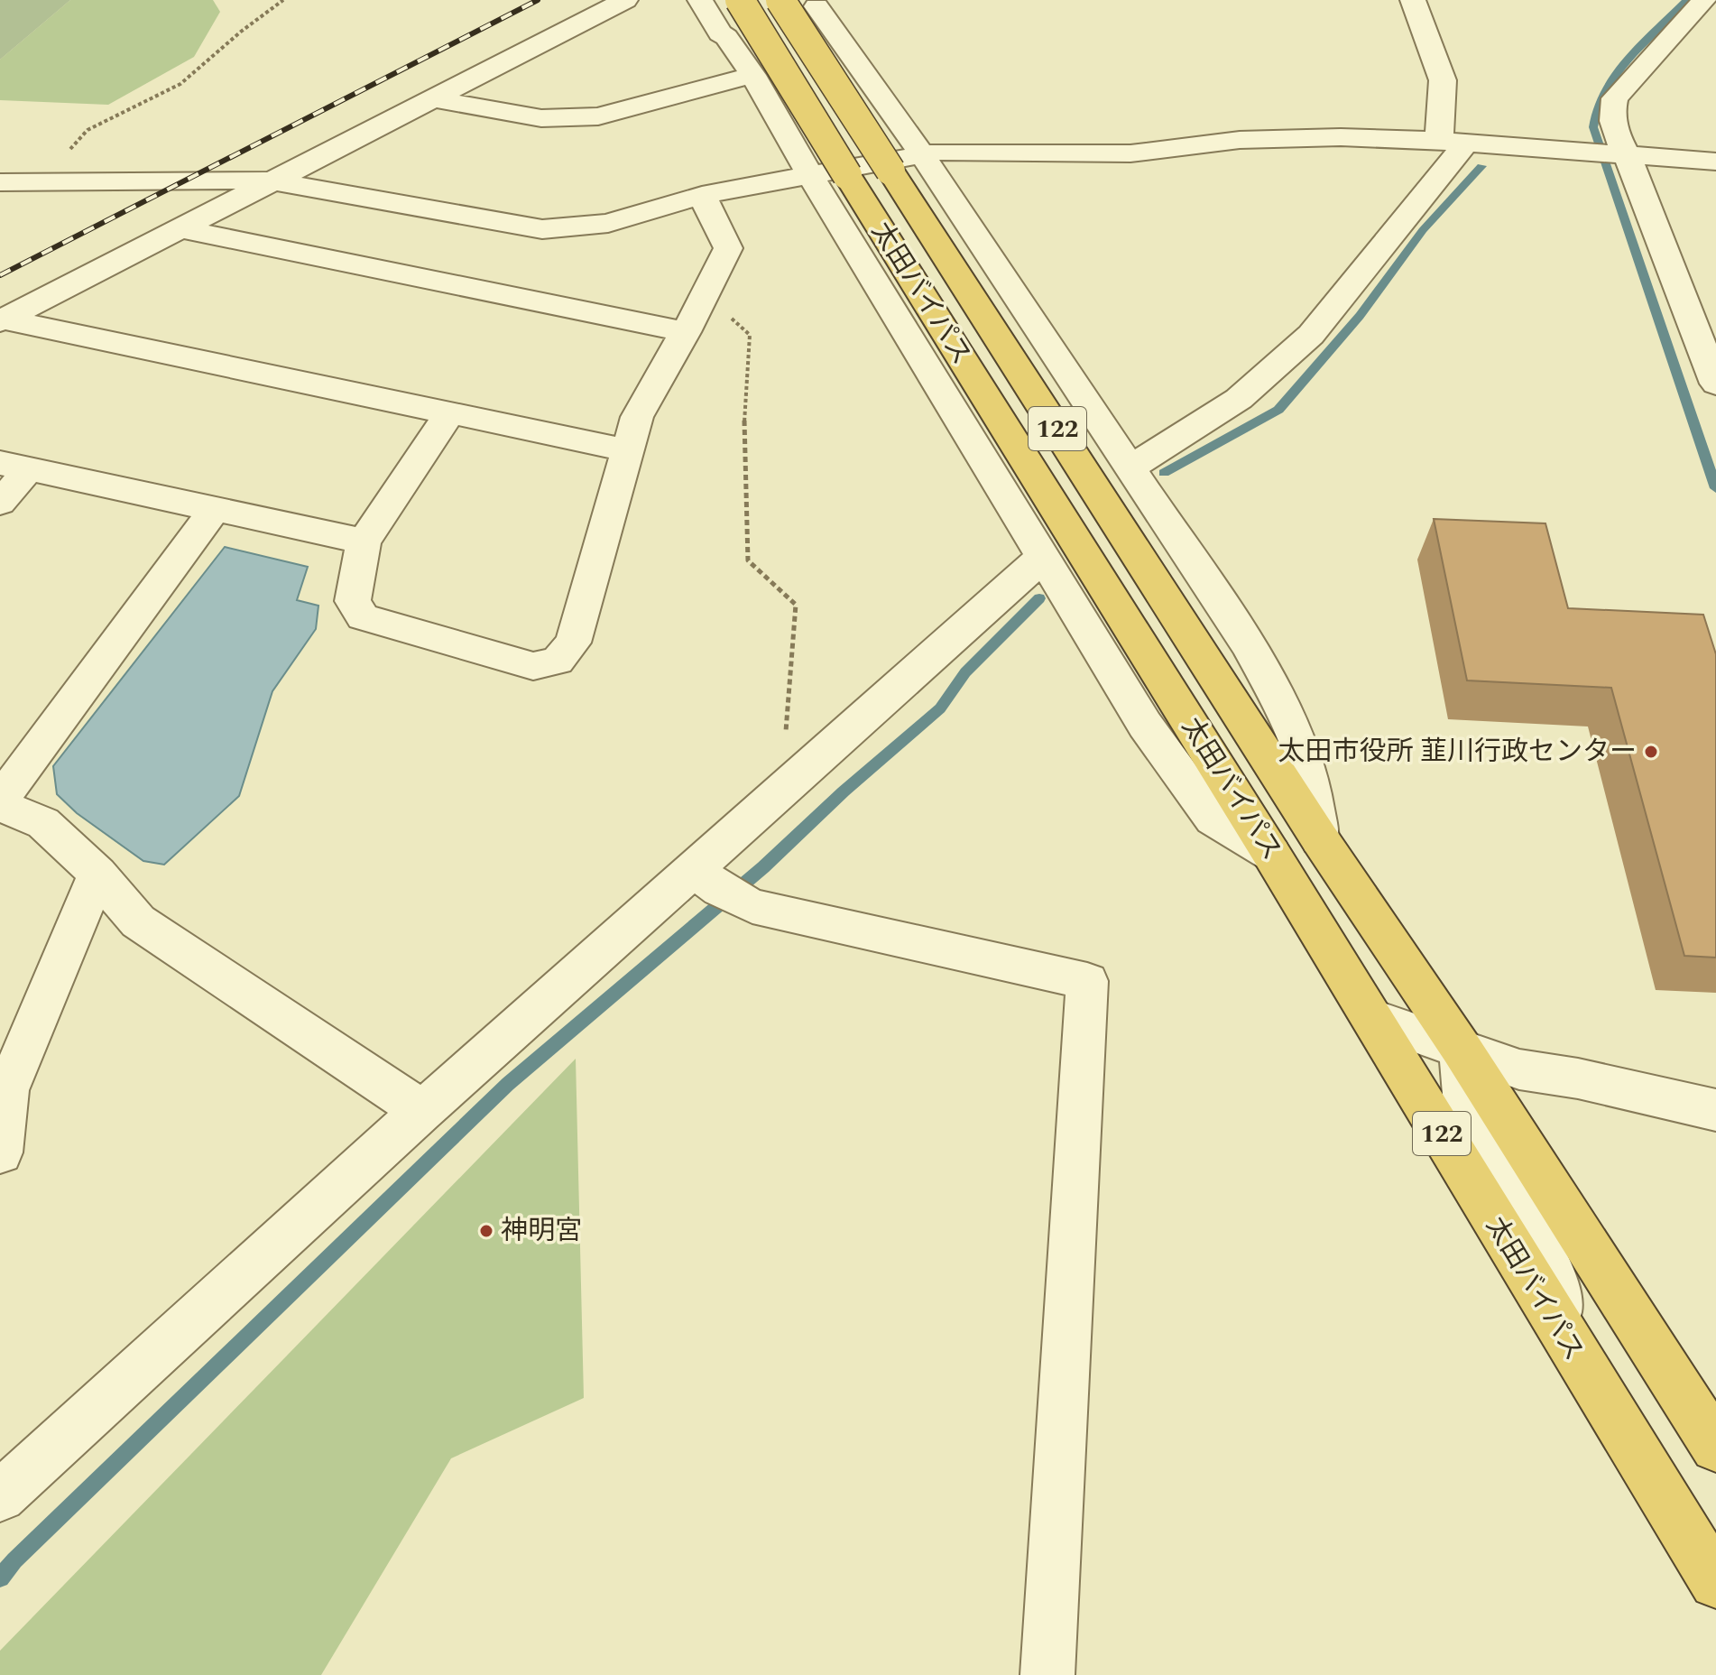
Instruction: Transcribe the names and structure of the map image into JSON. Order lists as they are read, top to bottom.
{
  "streets": {
    "highway": ["太田バイパス", "122"]
  },
  "places": ["太田市役所 韮川行政センター", "神明宮"]
}
